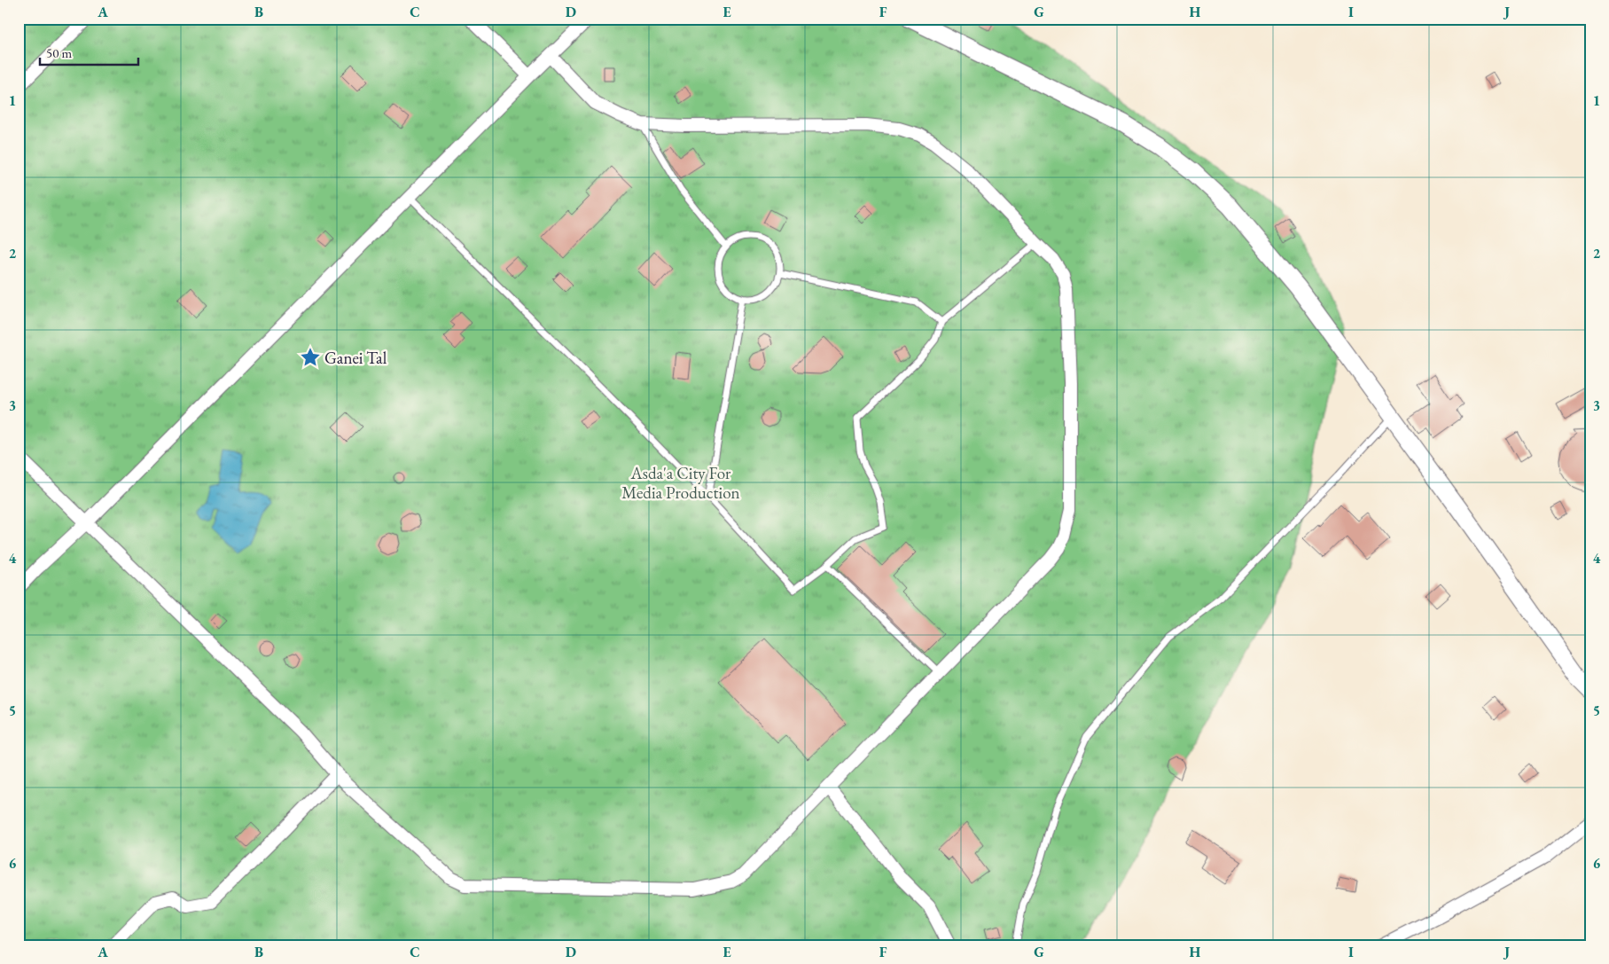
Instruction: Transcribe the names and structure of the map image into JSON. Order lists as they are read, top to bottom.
{
  "parks": ["Asda'a City For Media Production"],
  "places": {
    "place": ["Ganei Tal"]
  },
  "scale_bar": "50 m",
  "grid": {
    "columns": [
      "A",
      "B",
      "C",
      "D",
      "E",
      "F",
      "G",
      "H",
      "I",
      "J"
    ],
    "rows": [
      "1",
      "2",
      "3",
      "4",
      "5",
      "6"
    ]
  }
}
